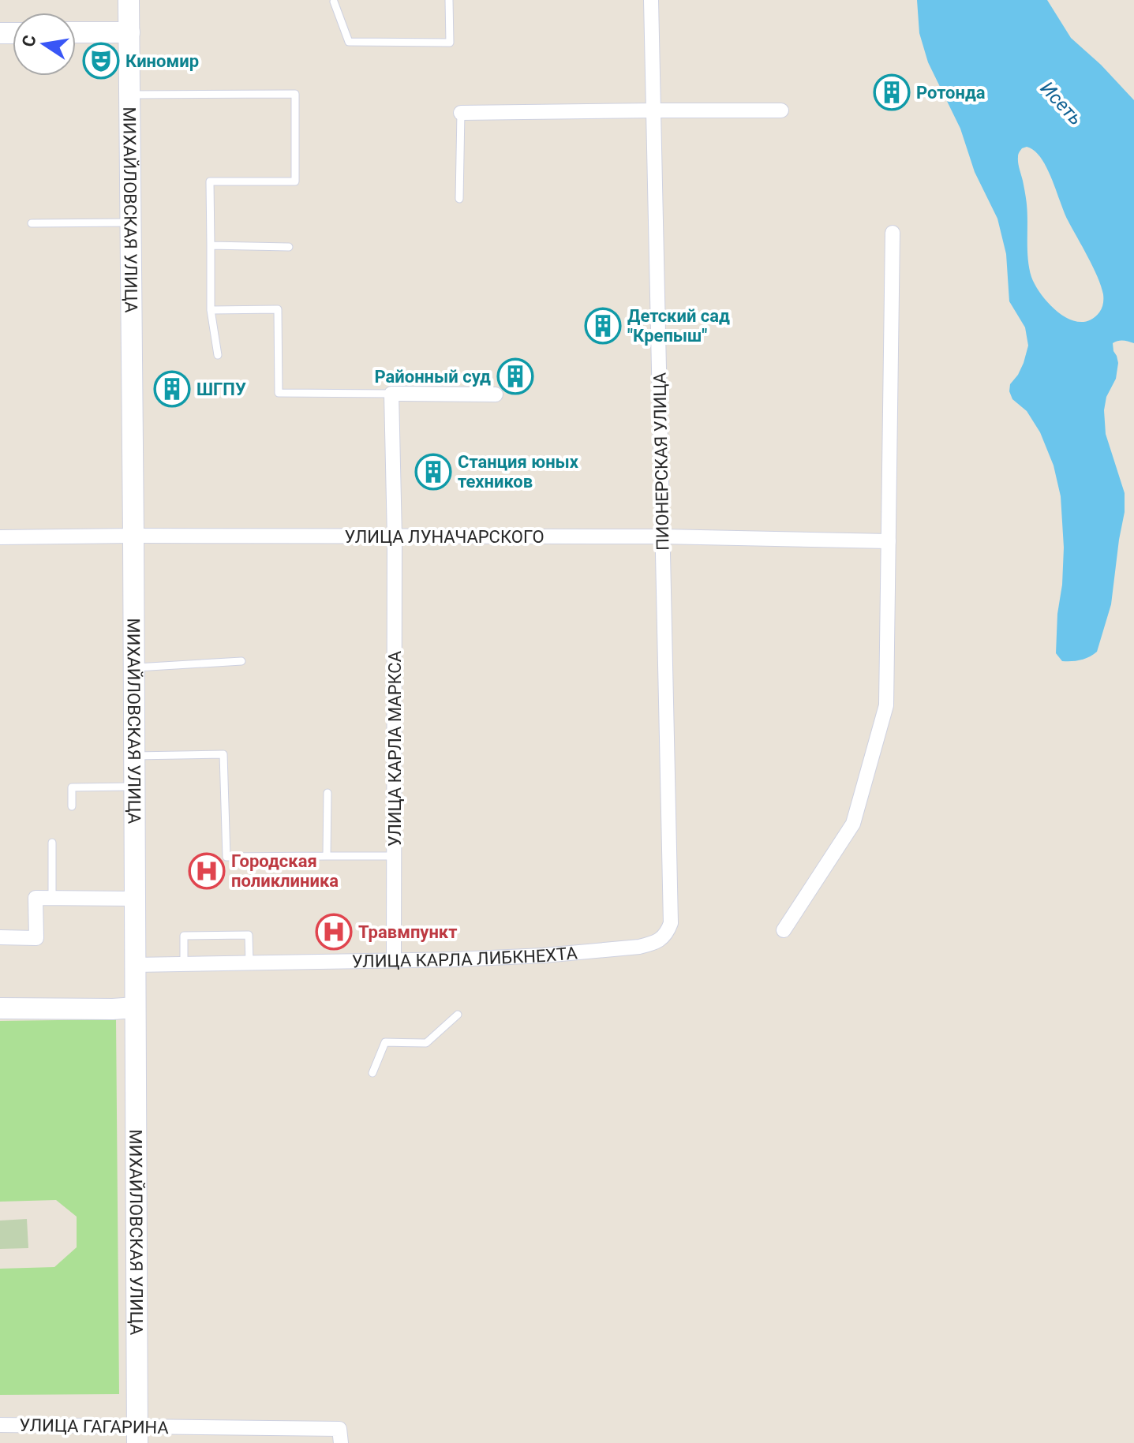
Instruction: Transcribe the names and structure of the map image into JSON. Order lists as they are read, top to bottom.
{
  "streets": {
    "main road": ["МИХАЙЛОВСКАЯ УЛИЦА"],
    "street": [
      "ПИОНЕРСКАЯ УЛИЦА",
      "УЛИЦА ЛУНАЧАРСКОГО",
      "УЛИЦА КАРЛА МАРКСА",
      "УЛИЦА КАРЛА ЛИБКНЕХТА",
      "УЛИЦА ГАГАРИНА"
    ]
  },
  "crossings": [
    ["МИХАЙЛОВСКАЯ УЛИЦА", "УЛИЦА ЛУНАЧАРСКОГО"],
    ["МИХАЙЛОВСКАЯ УЛИЦА", "УЛИЦА КАРЛА ЛИБКНЕХТА"],
    ["МИХАЙЛОВСКАЯ УЛИЦА", "УЛИЦА ГАГАРИНА"],
    ["ПИОНЕРСКАЯ УЛИЦА", "УЛИЦА ЛУНАЧАРСКОГО"],
    ["ПИОНЕРСКАЯ УЛИЦА", "УЛИЦА КАРЛА ЛИБКНЕХТА"],
    ["УЛИЦА ЛУНАЧАРСКОГО", "УЛИЦА КАРЛА МАРКСА"],
    ["УЛИЦА КАРЛА МАРКСА", "УЛИЦА КАРЛА ЛИБКНЕХТА"]
  ],
  "water": ["Исеть"],
  "places": {
    "theatre": ["Киномир"],
    "building": [
      "Ротонда",
      "Детский сад \"Крепыш\"",
      "Районный суд",
      "ШГПУ",
      "Станция юных техников"
    ],
    "hospital": ["Городская поликлиника", "Травмпункт"]
  },
  "north": "left"
}
